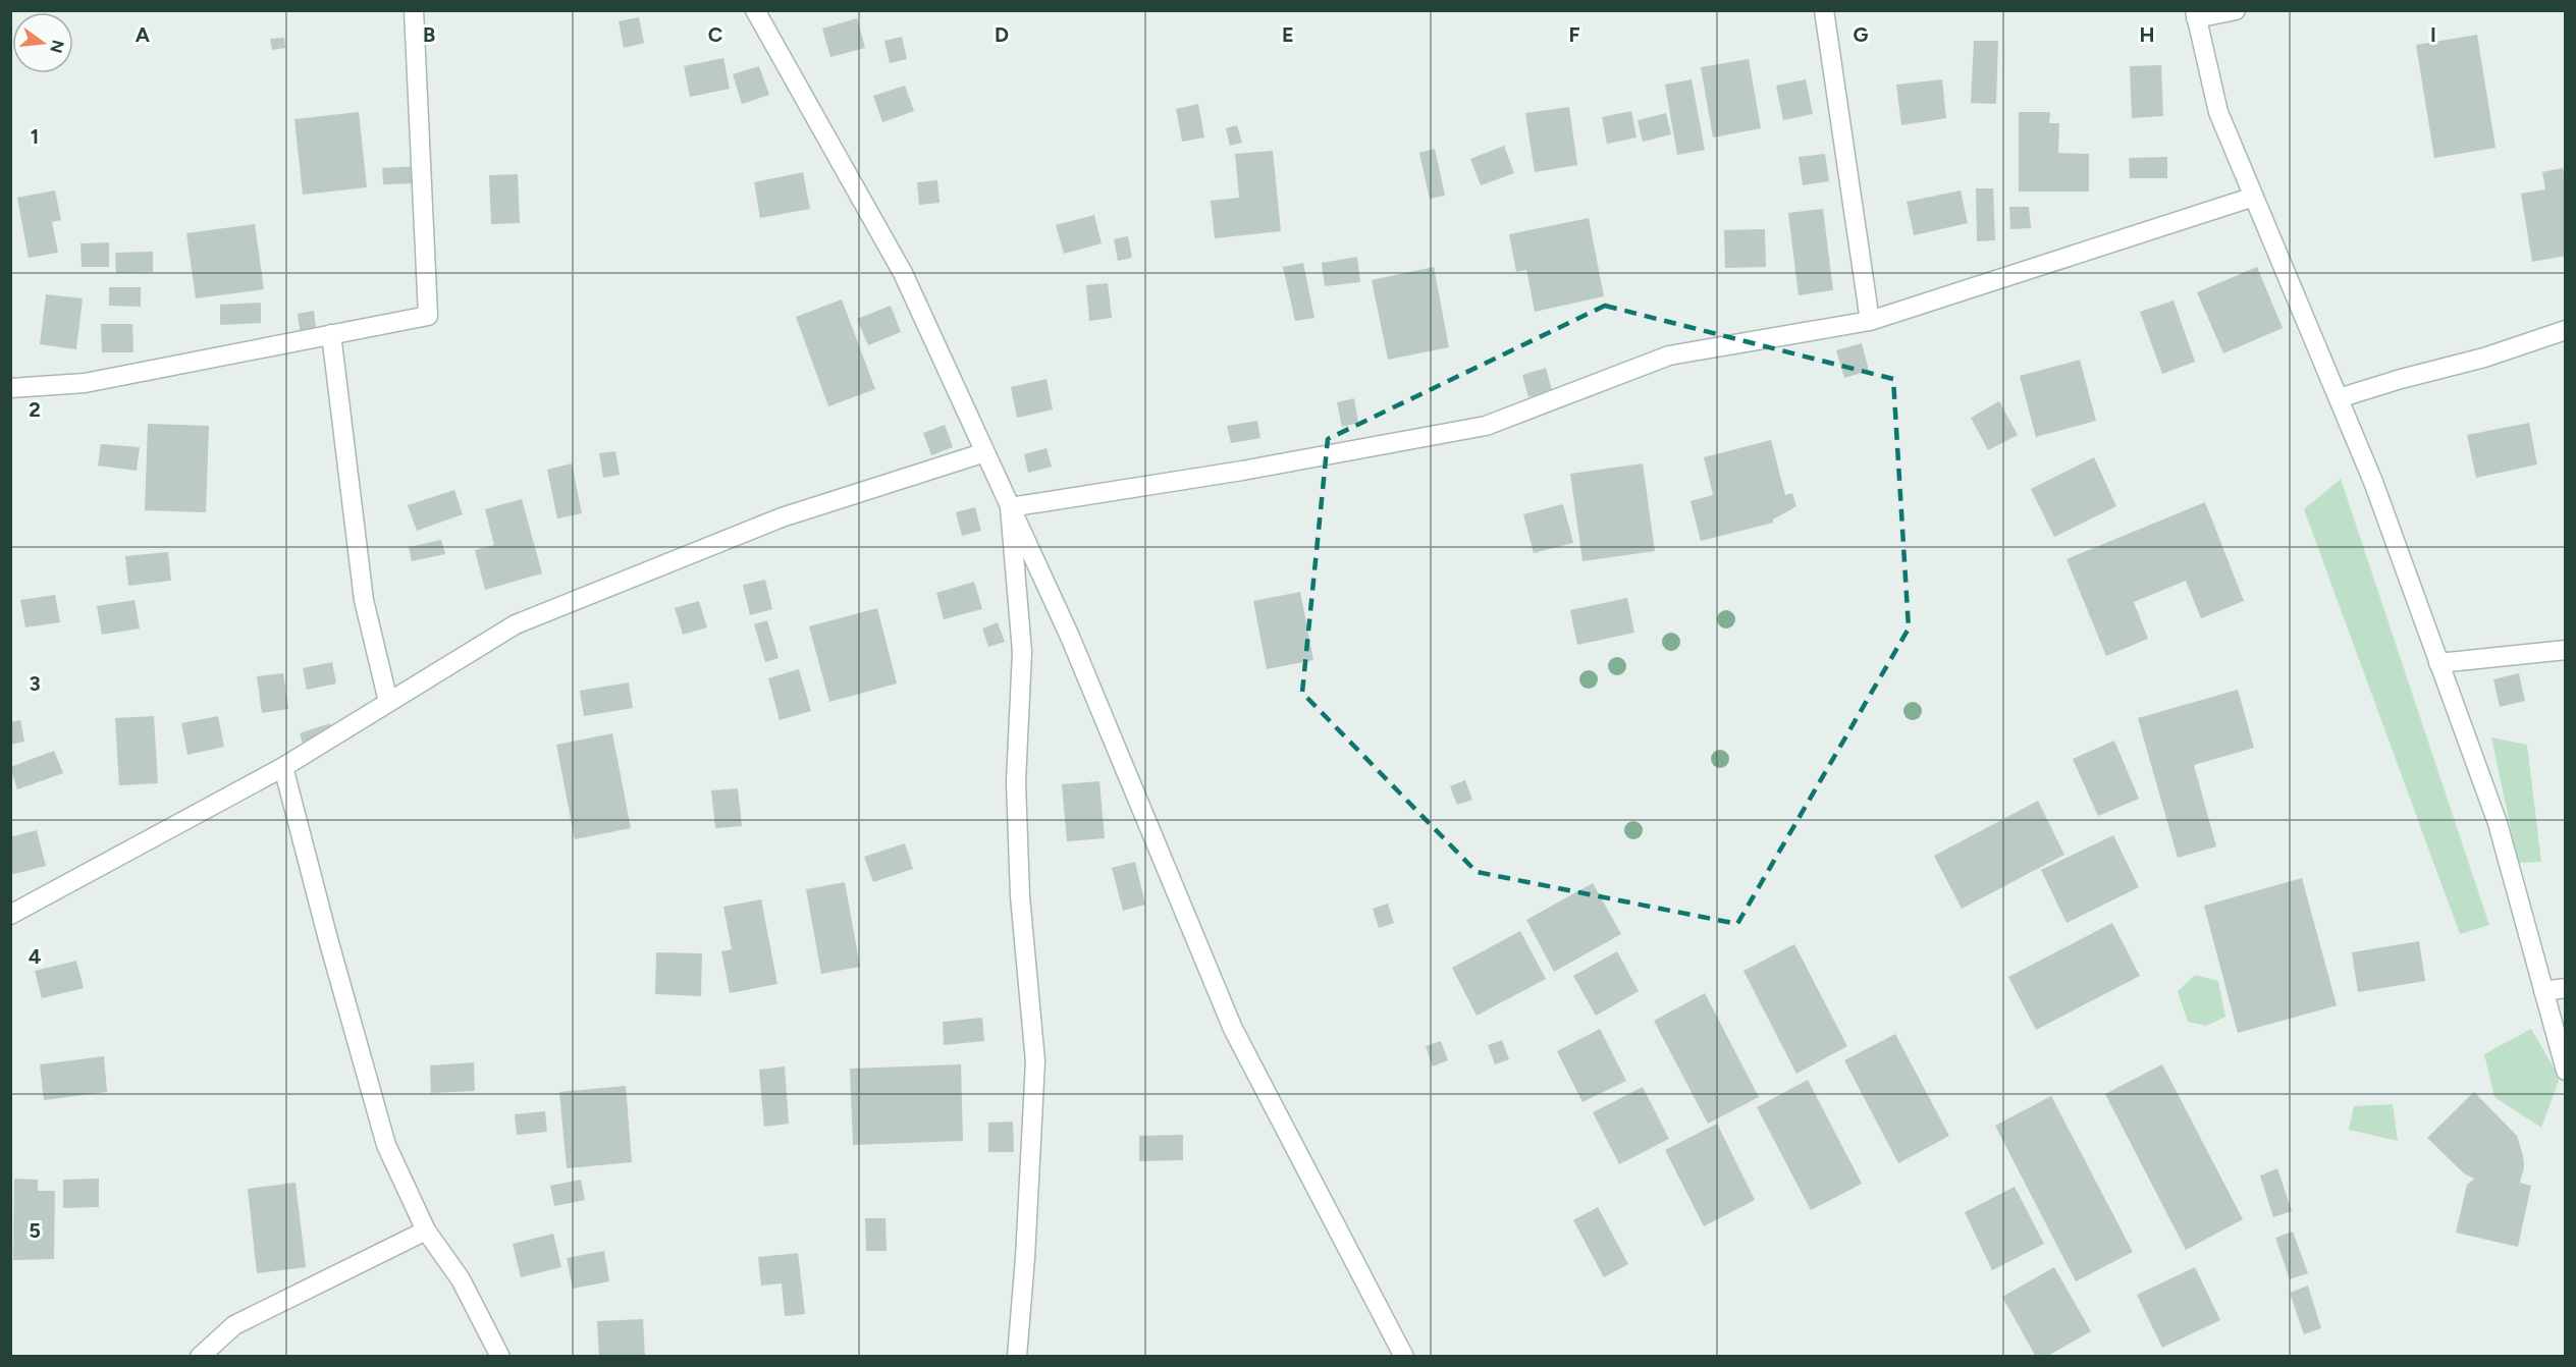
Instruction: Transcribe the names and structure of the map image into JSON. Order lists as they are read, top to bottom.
{
  "north": "right",
  "grid": {
    "columns": [
      "A",
      "B",
      "C",
      "D",
      "E",
      "F",
      "G",
      "H",
      "I"
    ],
    "rows": [
      "1",
      "2",
      "3",
      "4",
      "5"
    ]
  }
}
